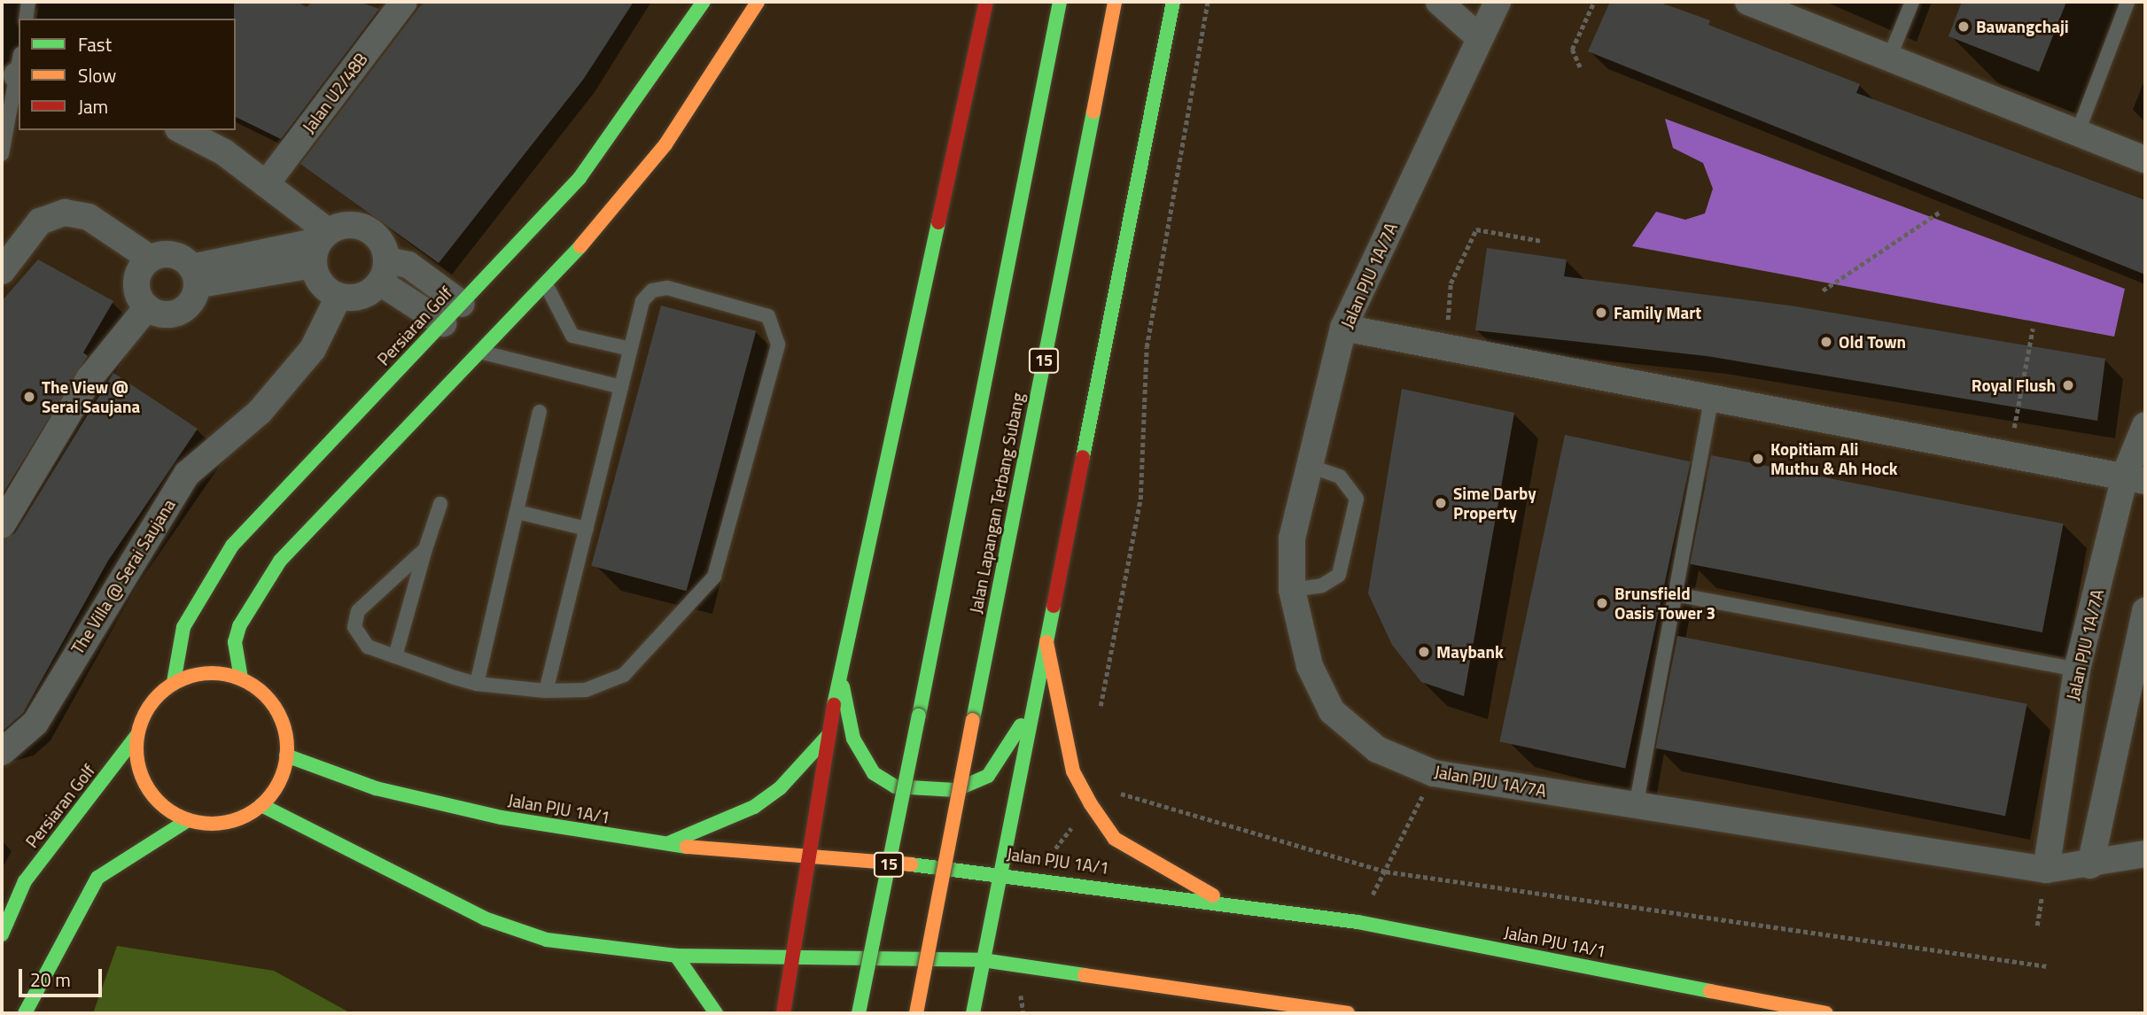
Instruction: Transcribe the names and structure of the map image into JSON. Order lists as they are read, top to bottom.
{
  "streets": {
    "main road": [
      "Persiaran Golf",
      "15",
      "Jalan Lapangan Terbang Subang",
      "Jalan PJU 1A/1"
    ],
    "street": ["Jalan U2/48B", "Jalan PJU 1A/7A", "The Villa @ Serai Saujana"]
  },
  "crossings": [
    ["Persiaran Golf", "Jalan PJU 1A/1"]
  ],
  "places": [
    "Bawangchaji",
    "Family Mart",
    "Old Town",
    "Royal Flush",
    "The View @ Serai Saujana",
    "Kopitiam Ali Muthu & Ah Hock",
    "Sime Darby Property",
    "Brunsfield Oasis Tower 3",
    "Maybank"
  ],
  "legend": ["Fast", "Slow", "Jam"],
  "scale_bar": "20 m"
}
